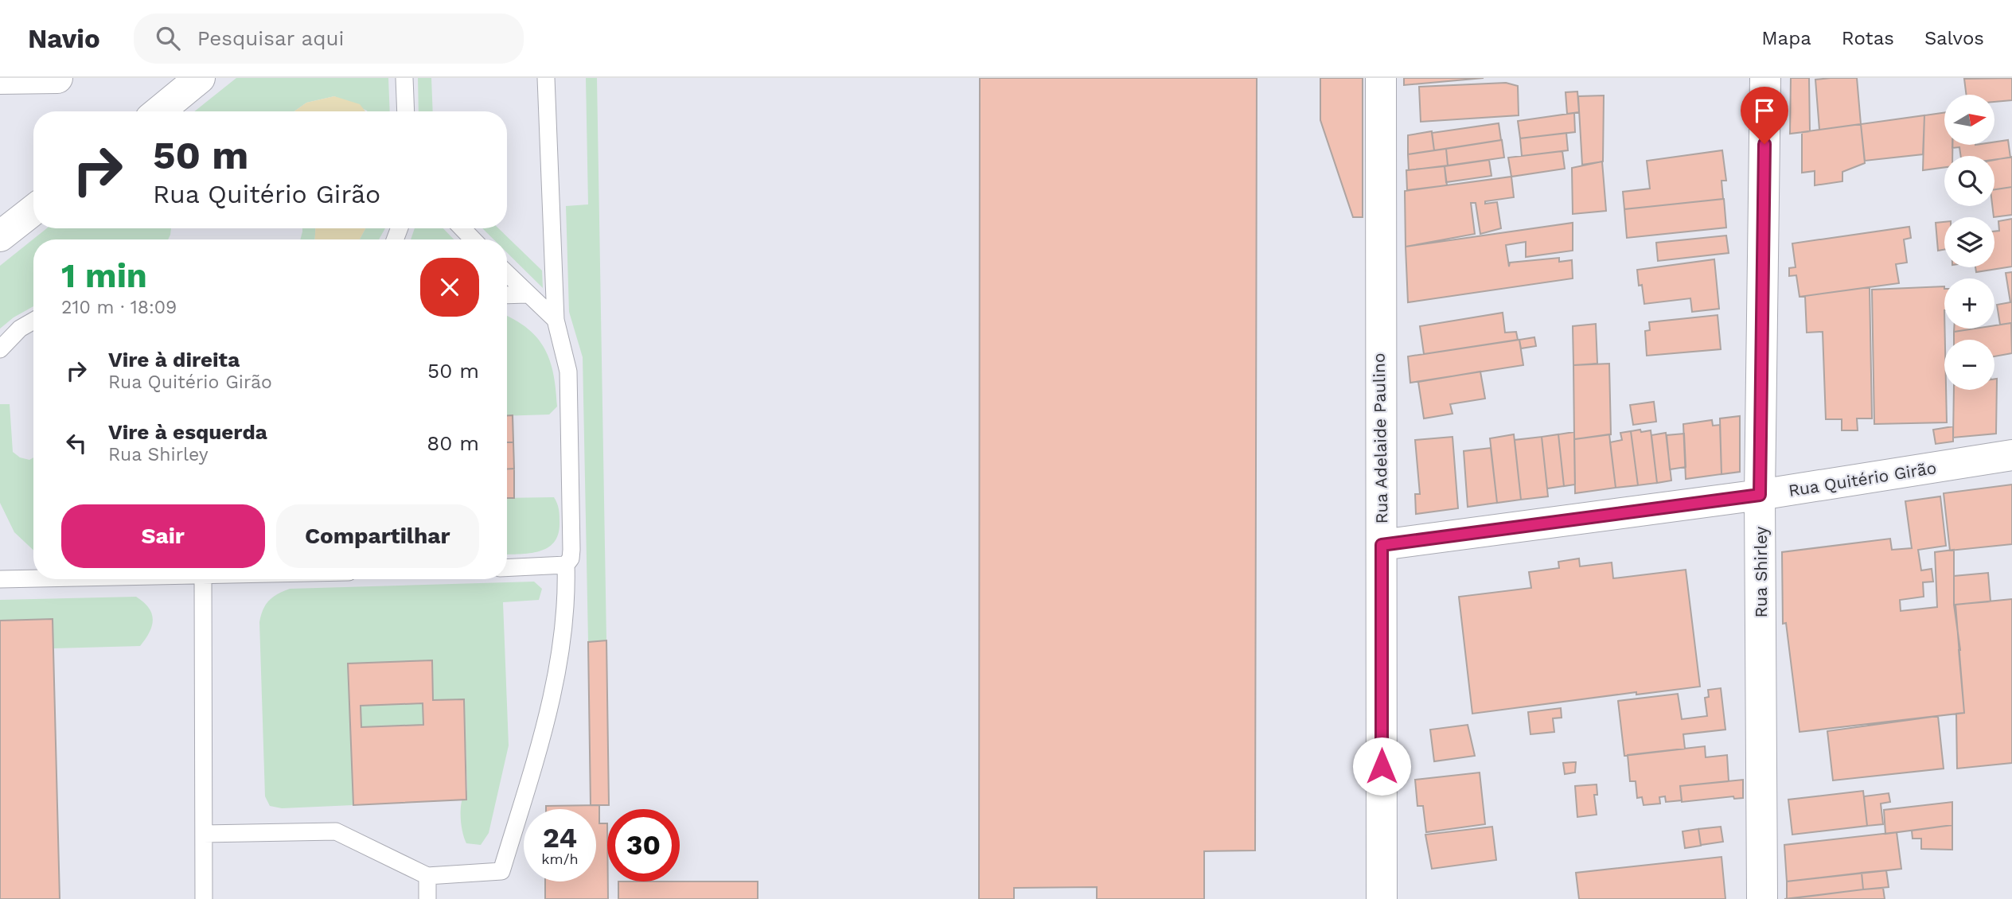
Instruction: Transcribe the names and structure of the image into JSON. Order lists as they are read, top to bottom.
{
  "streets": {
    "main road": ["Rua Adelaide Paulino", "Rua Quitério Girão", "Rua Shirley"]
  },
  "crossings": [
    ["Rua Adelaide Paulino", "Rua Quitério Girão"],
    ["Rua Quitério Girão", "Rua Shirley"]
  ],
  "north": "right",
  "page": {
    "header": "Navio",
    "search": "Pesquisar aqui",
    "nav": ["Mapa", "Rotas", "Salvos"],
    "map_buttons": ["+", "−"],
    "turn": ["50 m", "Rua Quitério Girão"],
    "heading": ["1 min", "210 m · 18:09"],
    "list": [
      {
        "name": "Vire à direita",
        "note": "Rua Quitério Girão",
        "value": "50 m"
      },
      {
        "name": "Vire à esquerda",
        "note": "Rua Shirley",
        "value": "80 m"
      }
    ],
    "buttons": ["Sair", "Compartilhar"],
    "speed": "24 km/h",
    "limit": "30"
  }
}
